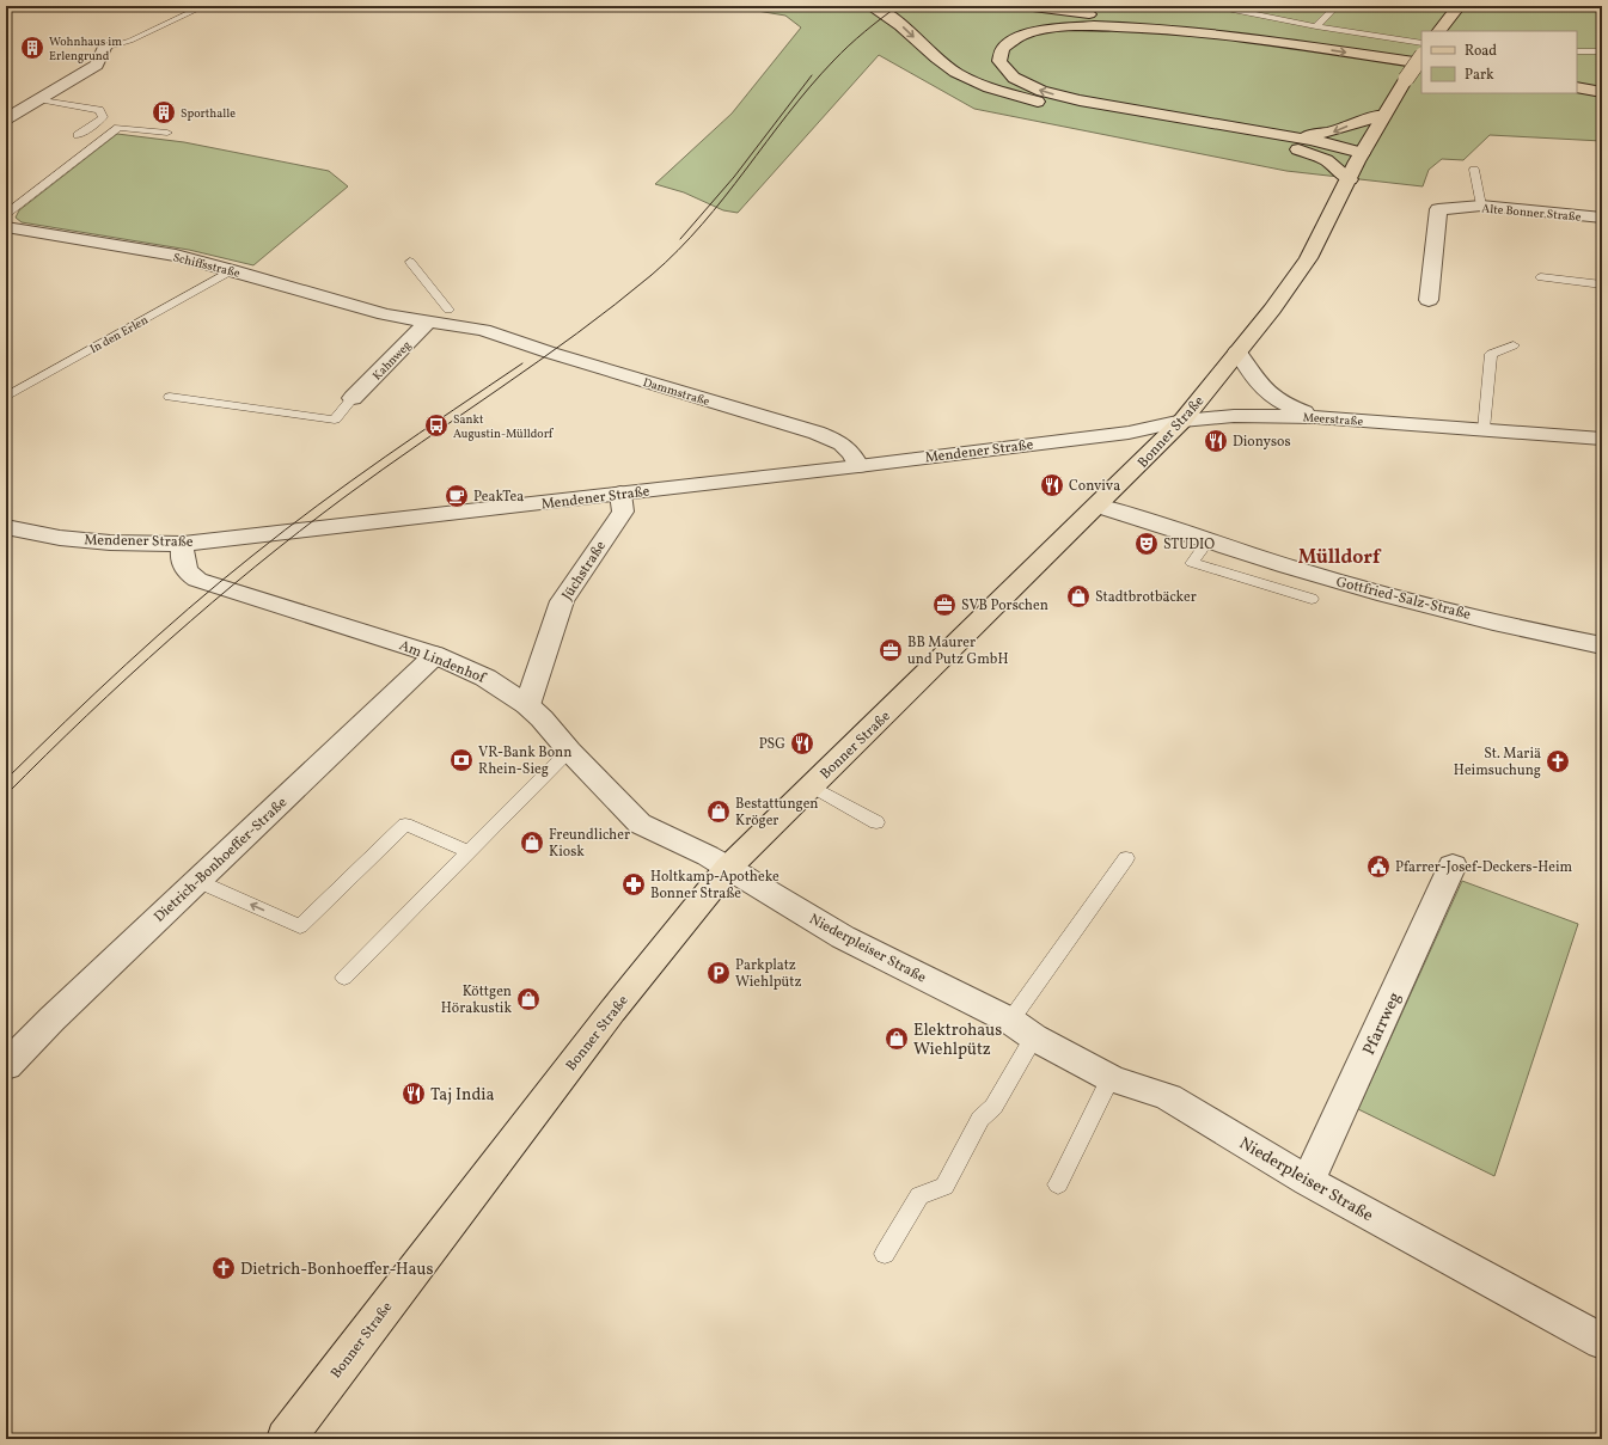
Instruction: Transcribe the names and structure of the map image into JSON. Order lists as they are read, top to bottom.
{
  "streets": {
    "main road": ["Bonner Straße"],
    "street": [
      "Alte Bonner Straße",
      "Schiffsstraße",
      "Kahnweg",
      "Dammstraße",
      "Meerstraße",
      "Mendener Straße",
      "Jüchstraße",
      "Gottfried-Salz-Straße",
      "Am Lindenhof",
      "Dietrich-Bonhoeffer-Straße",
      "Niederpleiser Straße",
      "Pfarrweg"
    ],
    "lane": ["In den Erlen"]
  },
  "crossings": [
    ["Schiffsstraße", "In den Erlen"],
    ["Schiffsstraße", "Kahnweg"],
    ["Schiffsstraße", "Dammstraße"],
    ["Kahnweg", "Dammstraße"],
    ["Dammstraße", "Mendener Straße"],
    ["Meerstraße", "Bonner Straße"],
    ["Meerstraße", "Mendener Straße"],
    ["Bonner Straße", "Mendener Straße"],
    ["Bonner Straße", "Gottfried-Salz-Straße"],
    ["Bonner Straße", "Am Lindenhof"],
    ["Bonner Straße", "Niederpleiser Straße"],
    ["Mendener Straße", "Jüchstraße"],
    ["Mendener Straße", "Am Lindenhof"],
    ["Jüchstraße", "Am Lindenhof"],
    ["Am Lindenhof", "Dietrich-Bonhoeffer-Straße"],
    ["Am Lindenhof", "Niederpleiser Straße"],
    ["Niederpleiser Straße", "Pfarrweg"]
  ],
  "districts": ["Mülldorf"],
  "places": {
    "building": ["Wohnhaus im Erlengrund", "Sporthalle"],
    "bus stop": ["Sankt Augustin-Mülldorf"],
    "restaurant": [
      "Dionysos",
      "Conviva",
      "PSG",
      "Taj India"
    ],
    "cafe": ["PeakTea"],
    "theatre": ["STUDIO"],
    "shop": [
      "Stadtbrotbäcker",
      "Bestattungen Kröger",
      "Freundlicher Kiosk",
      "Köttgen Hörakustik",
      "Elektrohaus Wiehlpütz"
    ],
    "office": ["SVB Porschen", "BB Maurer und Putz GmbH"],
    "bank": ["VR-Bank Bonn Rhein-Sieg"],
    "church": ["St. Mariä Heimsuchung", "Dietrich-Bonhoeffer-Haus"],
    "public building": ["Pfarrer-Josef-Deckers-Heim"],
    "pharmacy": ["Holtkamp-Apotheke Bonner Straße"],
    "parking": ["Parkplatz Wiehlpütz"]
  },
  "legend": ["Road", "Park"]
}
